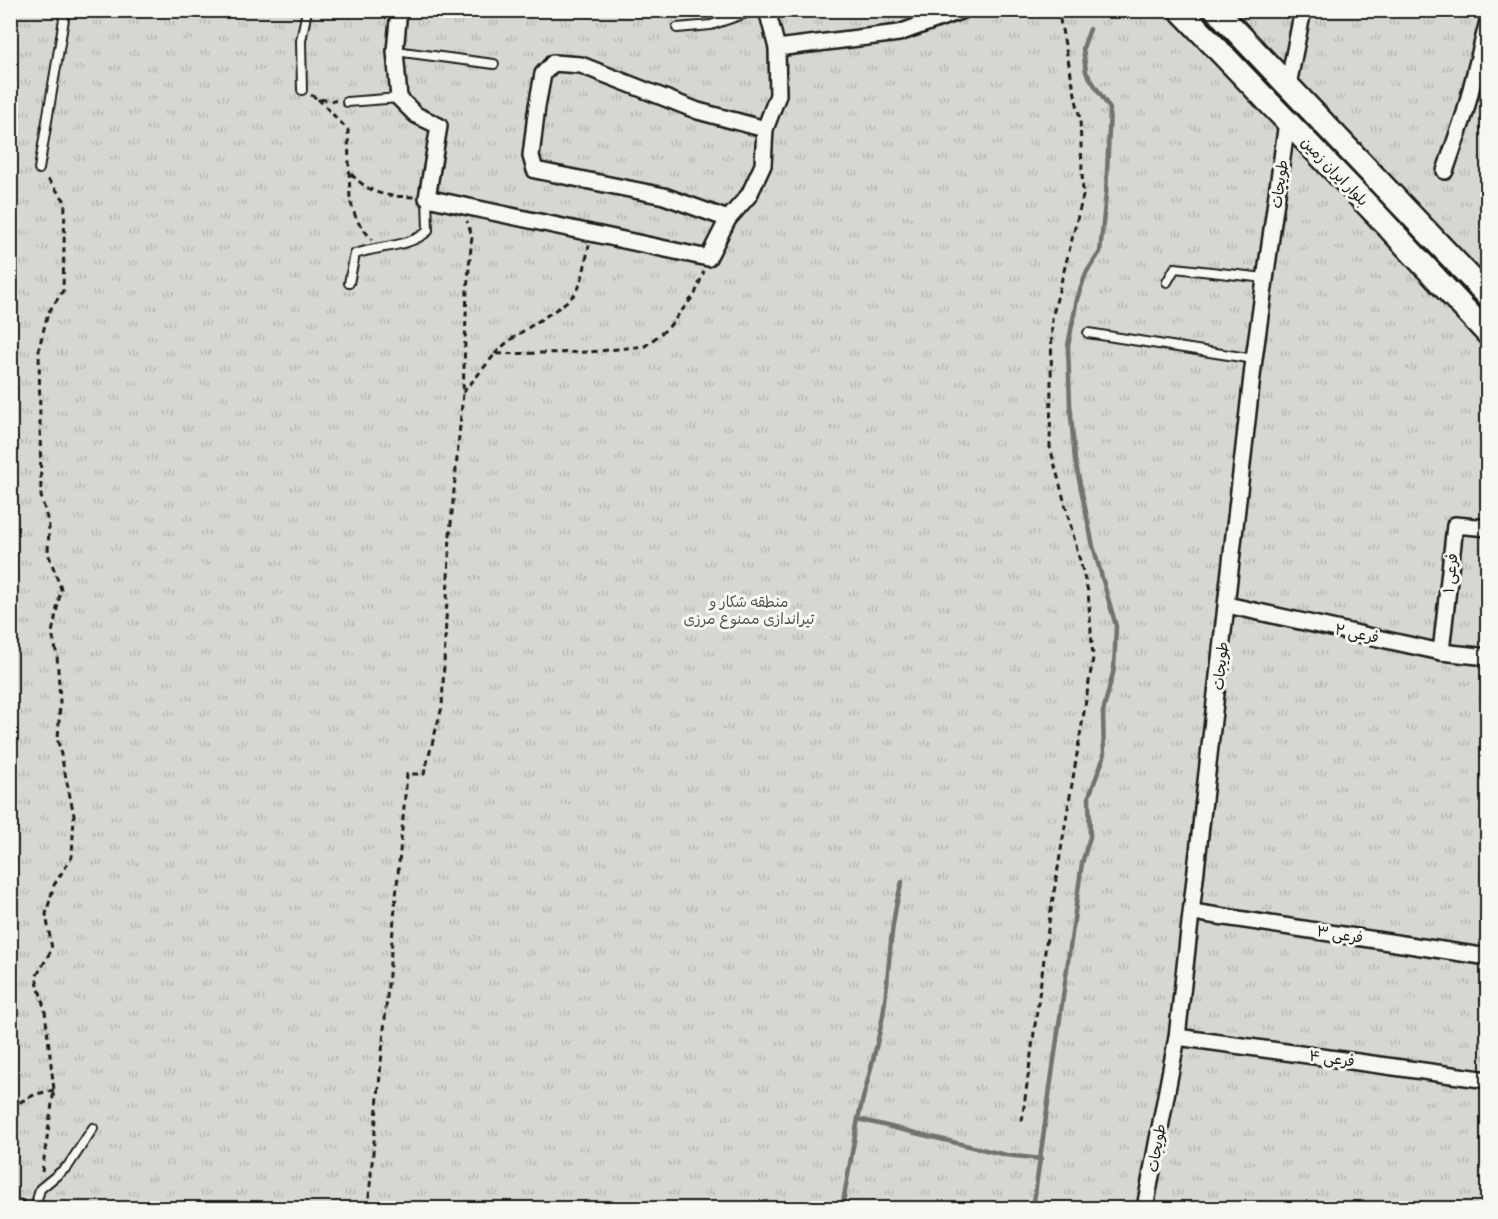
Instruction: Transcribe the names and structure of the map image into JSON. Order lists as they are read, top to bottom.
{
  "streets": {
    "main road": ["بلوار ایران زمین"],
    "street": [
      "طویجات",
      "فرعی ۱",
      "فرعی ۲",
      "فرعی ۳",
      "فرعی ۴"
    ]
  },
  "crossings": [
    ["بلوار ایران زمین", "طویجات"],
    ["طویجات", "فرعی ۲"],
    ["طویجات", "فرعی ۳"],
    ["طویجات", "فرعی ۴"],
    ["فرعی ۱", "فرعی ۲"]
  ],
  "parks": ["منطقه شکار و تیراندازی ممنوع مرزی"]
}
